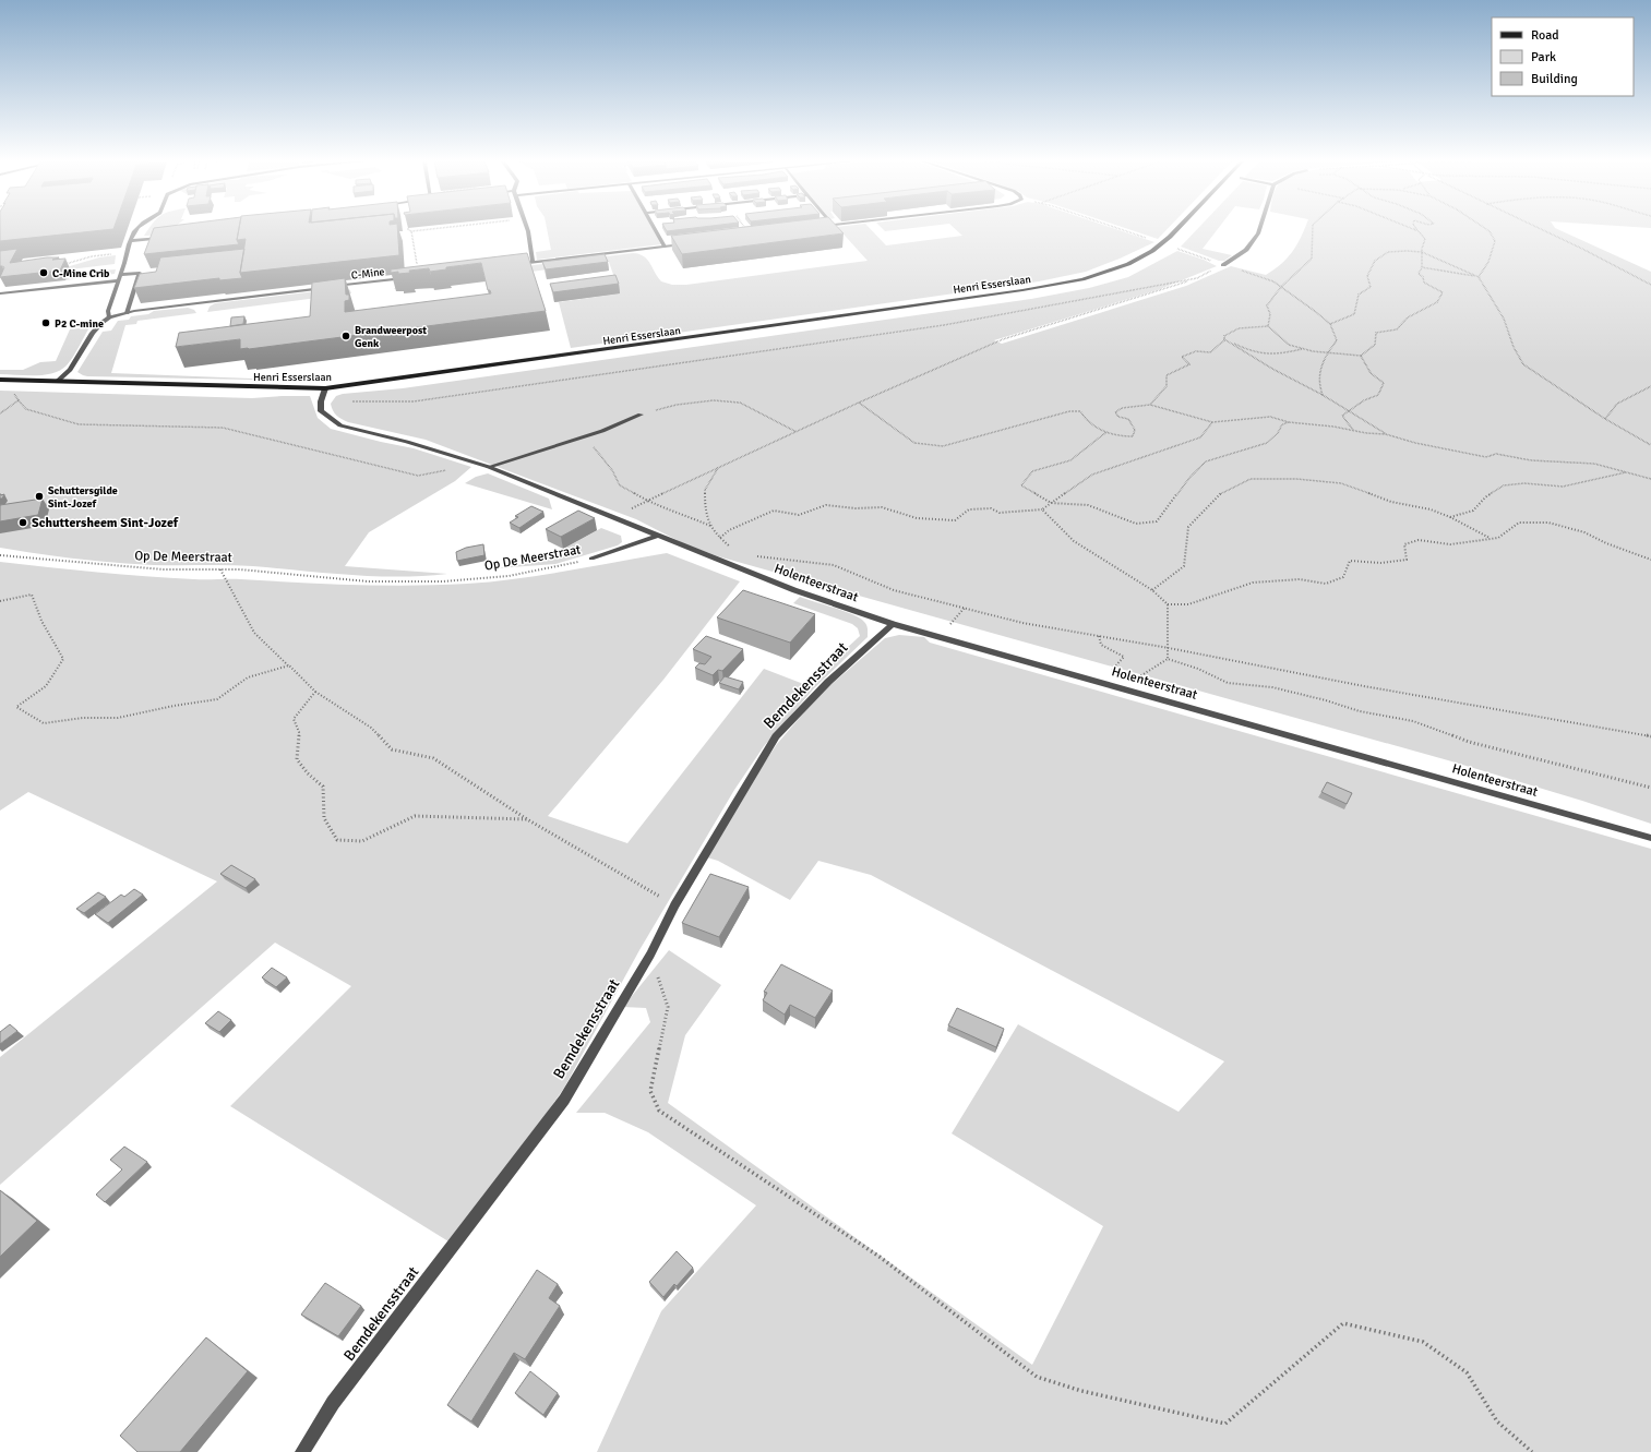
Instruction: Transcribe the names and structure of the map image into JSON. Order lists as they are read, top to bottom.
{
  "streets": {
    "street": [
      "C-Mine",
      "Henri Esserslaan",
      "Op De Meerstraat",
      "Holenteerstraat",
      "Bemdekensstraat"
    ]
  },
  "crossings": [
    ["C-Mine", "Henri Esserslaan"],
    ["Op De Meerstraat", "Holenteerstraat"],
    ["Holenteerstraat", "Bemdekensstraat"]
  ],
  "places": [
    "C-Mine Crib",
    "P2 C-mine",
    "Brandweerpost Genk",
    "Schuttersgilde Sint-Jozef",
    "Schuttersheem Sint-Jozef"
  ],
  "legend": ["Road", "Park", "Building"]
}
